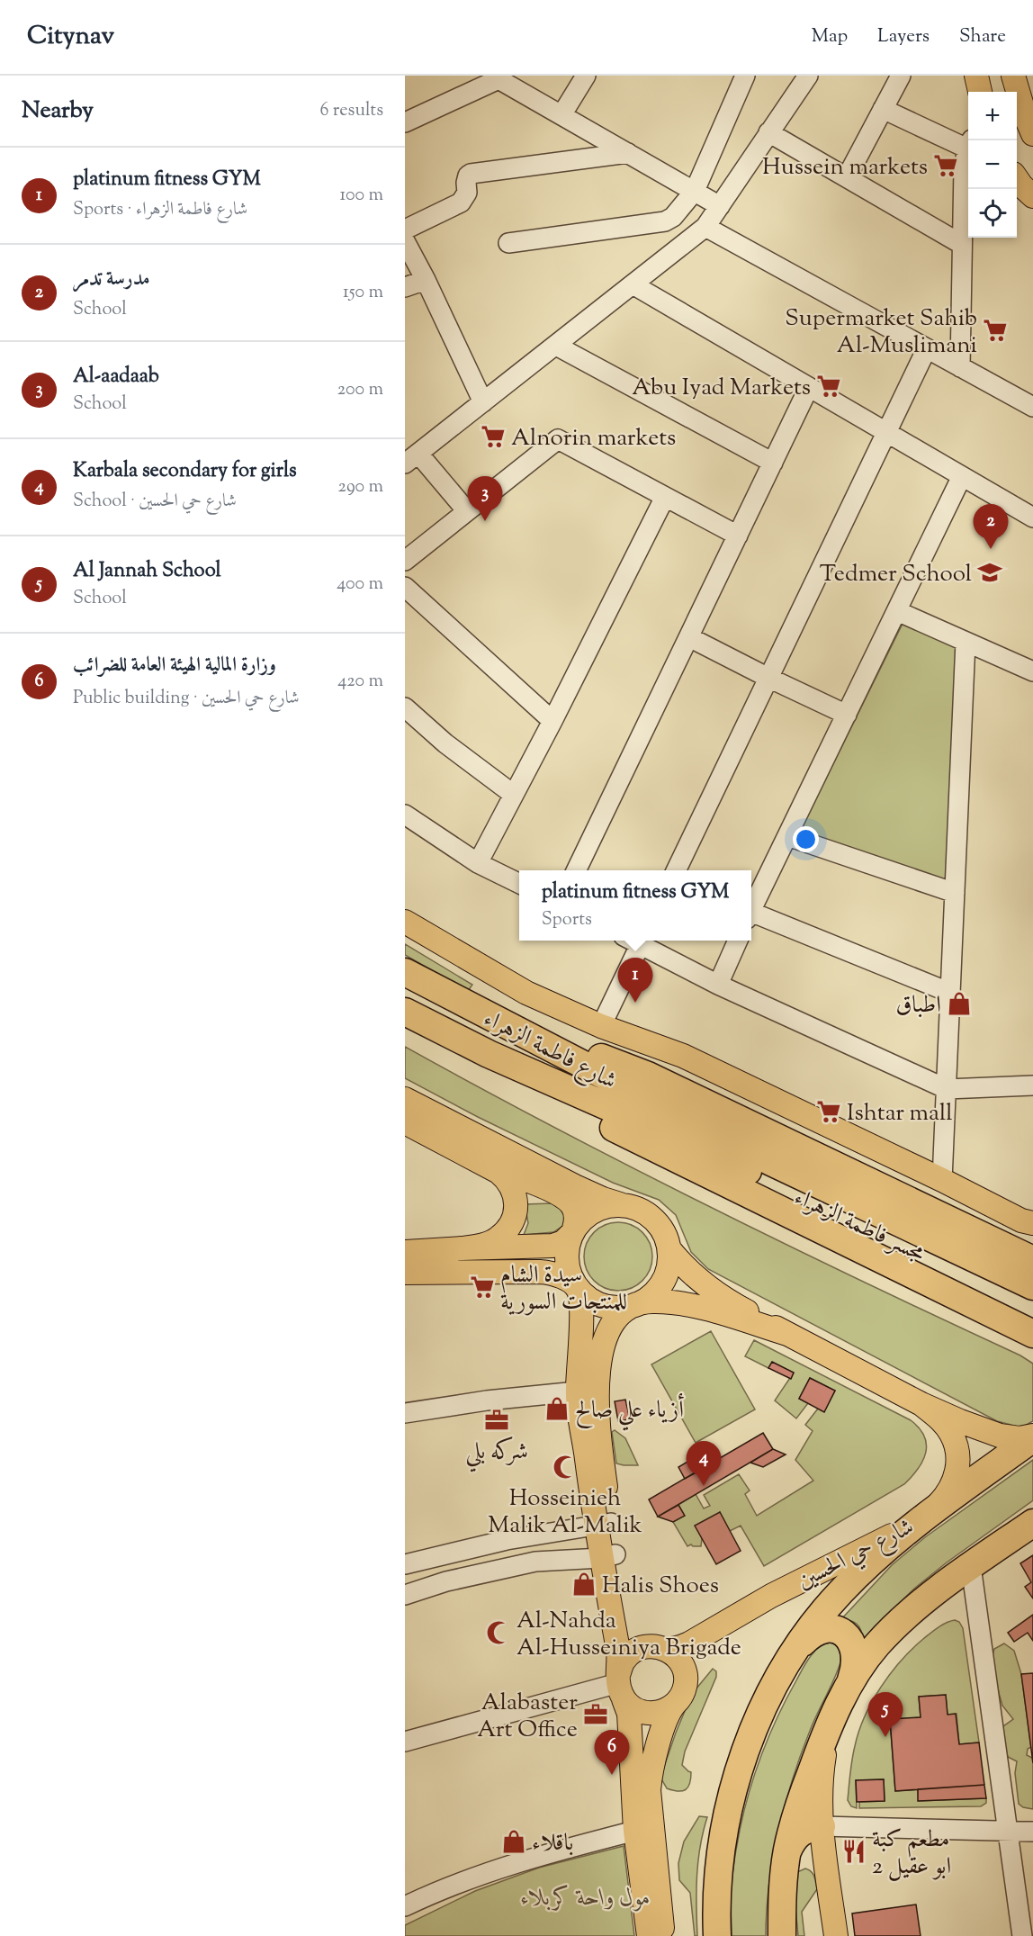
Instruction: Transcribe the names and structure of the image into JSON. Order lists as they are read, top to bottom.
{
  "streets": {
    "highway": ["شارع فاطمة الزهراء", "مجسر فاطمة الزهراء", "شارع حي الحسين"]
  },
  "crossings": [
    ["شارع فاطمة الزهراء", "مجسر فاطمة الزهراء"]
  ],
  "parks": ["مول واحة كربلاء"],
  "places": {
    "supermarket": [
      "Hussein markets",
      "Supermarket Sahib Al-Muslimani",
      "Abu Iyad Markets",
      "Alnorin markets",
      "Ishtar mall",
      "سيدة الشام للمنتجات السورية"
    ],
    "school or university": ["Tedmer School"],
    "shop": [
      "اطباق",
      "أزياء علي صالح",
      "Halis Shoes",
      "باقلاء"
    ],
    "office": ["شركه بلي", "Alabaster Art Office"],
    "mosque": ["Hosseinieh Malik Al-Malik", "Al-Nahda Al-Husseiniya Brigade"],
    "restaurant": ["مطعم كبة ابو عقيل 2"]
  },
  "page": {
    "header": "Citynav",
    "nav": ["Map", "Layers", "Share"],
    "heading": ["Nearby", "6 results"],
    "map_buttons": ["+", "−"],
    "list": [
      {
        "mark": "1",
        "name": "platinum fitness GYM",
        "note": "Sports · شارع فاطمة الزهراء",
        "value": "100 m"
      },
      {
        "mark": "2",
        "name": "مدرسة تدمر",
        "note": "School",
        "value": "150 m"
      },
      {
        "mark": "3",
        "name": "Al-aadaab",
        "note": "School",
        "value": "200 m"
      },
      {
        "mark": "4",
        "name": "Karbala secondary for girls",
        "note": "School · شارع حي الحسين",
        "value": "290 m"
      },
      {
        "mark": "5",
        "name": "Al Jannah School",
        "note": "School",
        "value": "400 m"
      },
      {
        "mark": "6",
        "name": "وزارة المالية الهيئة العامة للضرائب",
        "note": "Public building · شارع حي الحسين",
        "value": "420 m"
      }
    ],
    "pins": [
      "3",
      "2",
      "1",
      "4",
      "5",
      "6"
    ],
    "popup": ["platinum fitness GYM", "Sports"]
  }
}
